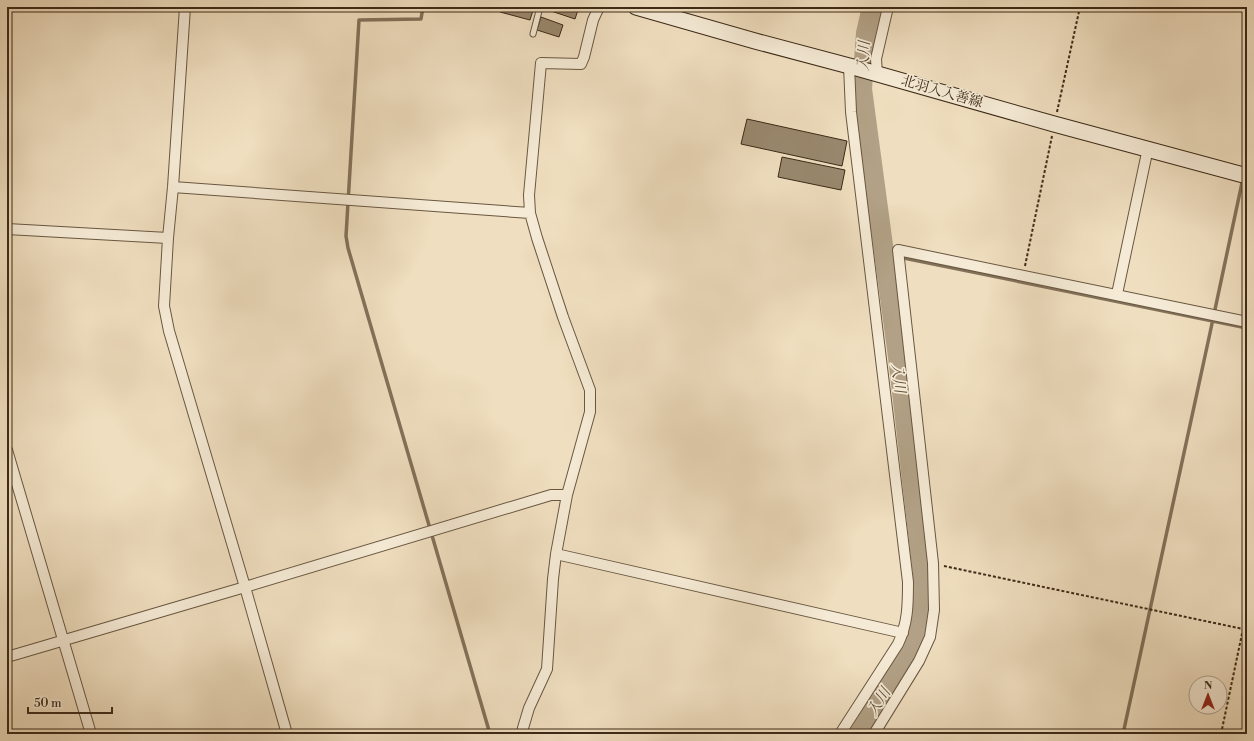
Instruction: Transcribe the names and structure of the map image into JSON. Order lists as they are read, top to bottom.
{
  "streets": {
    "main road": ["北羽入入善線"]
  },
  "water": ["入川"],
  "scale_bar": "50 m",
  "north": "top"
}
